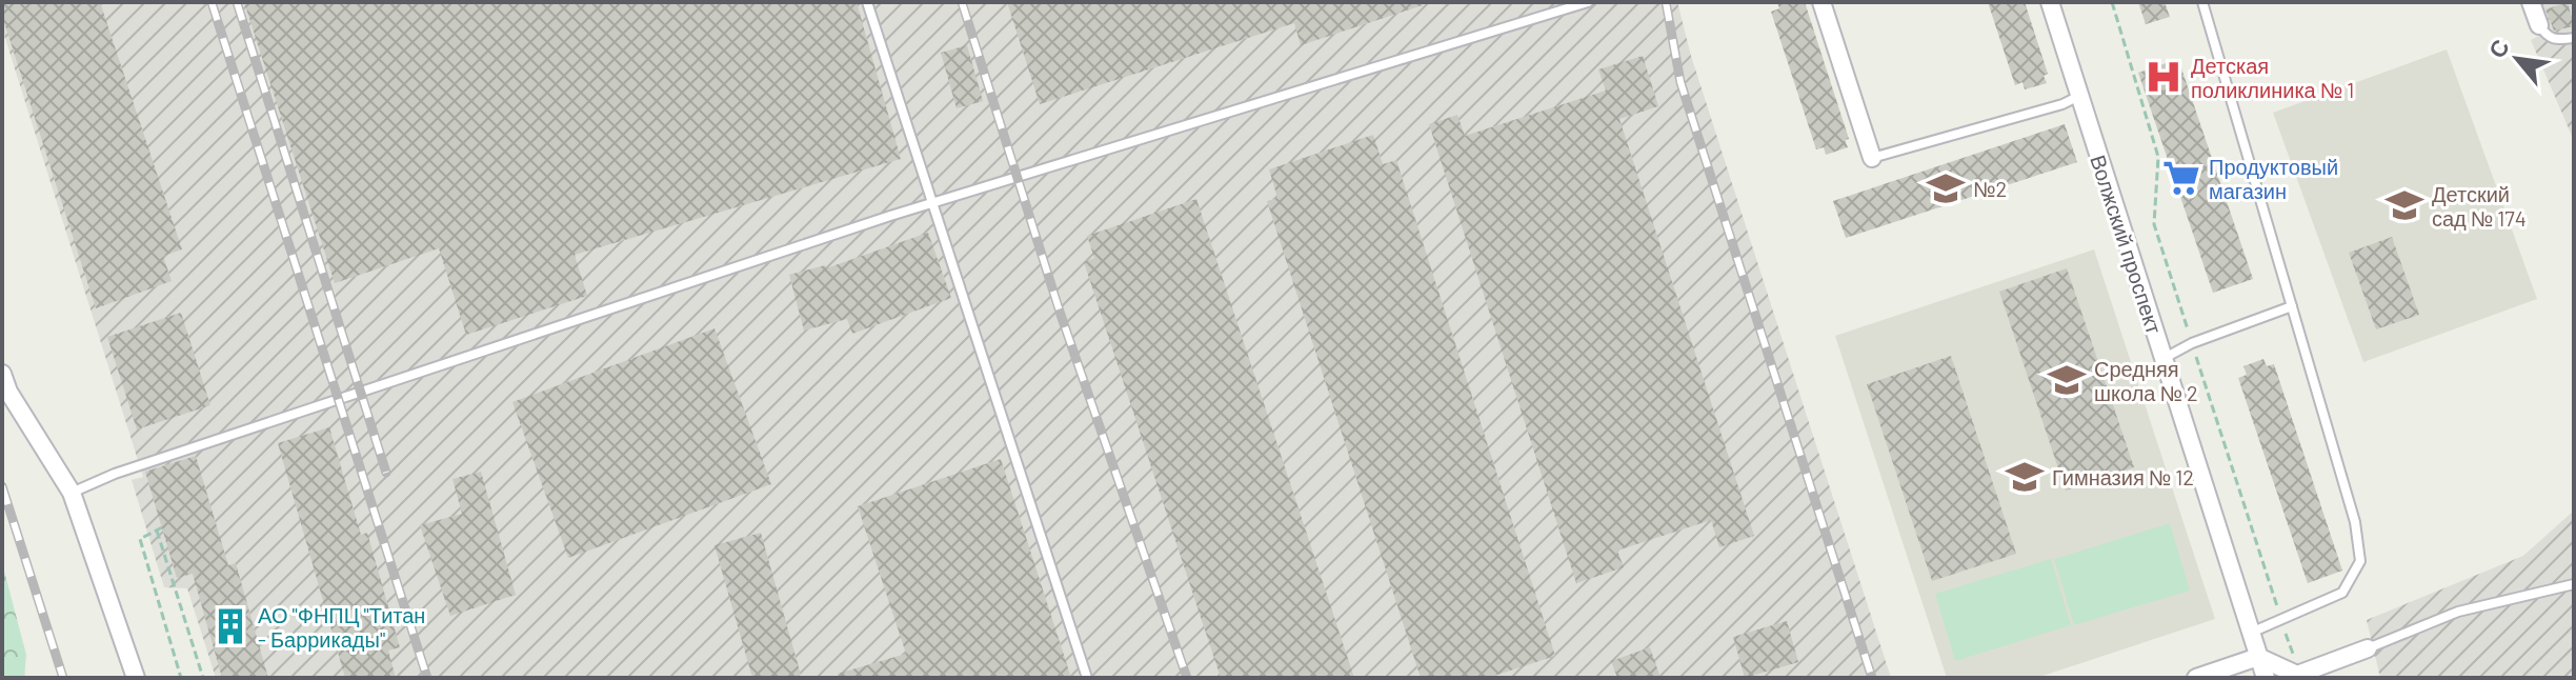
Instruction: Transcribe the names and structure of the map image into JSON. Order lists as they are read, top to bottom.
{
  "streets": {
    "street": ["Волжский проспект"]
  },
  "places": {
    "hospital": ["Детская поликлиника № 1"],
    "supermarket": ["Продуктовый магазин"],
    "school or university": [
      "№2",
      "Детский сад № 174",
      "Средняя школа № 2",
      "Гимназия № 12"
    ],
    "building": ["АО \"ФНПЦ \"Титан - Баррикады\""]
  },
  "north": "top left"
}
